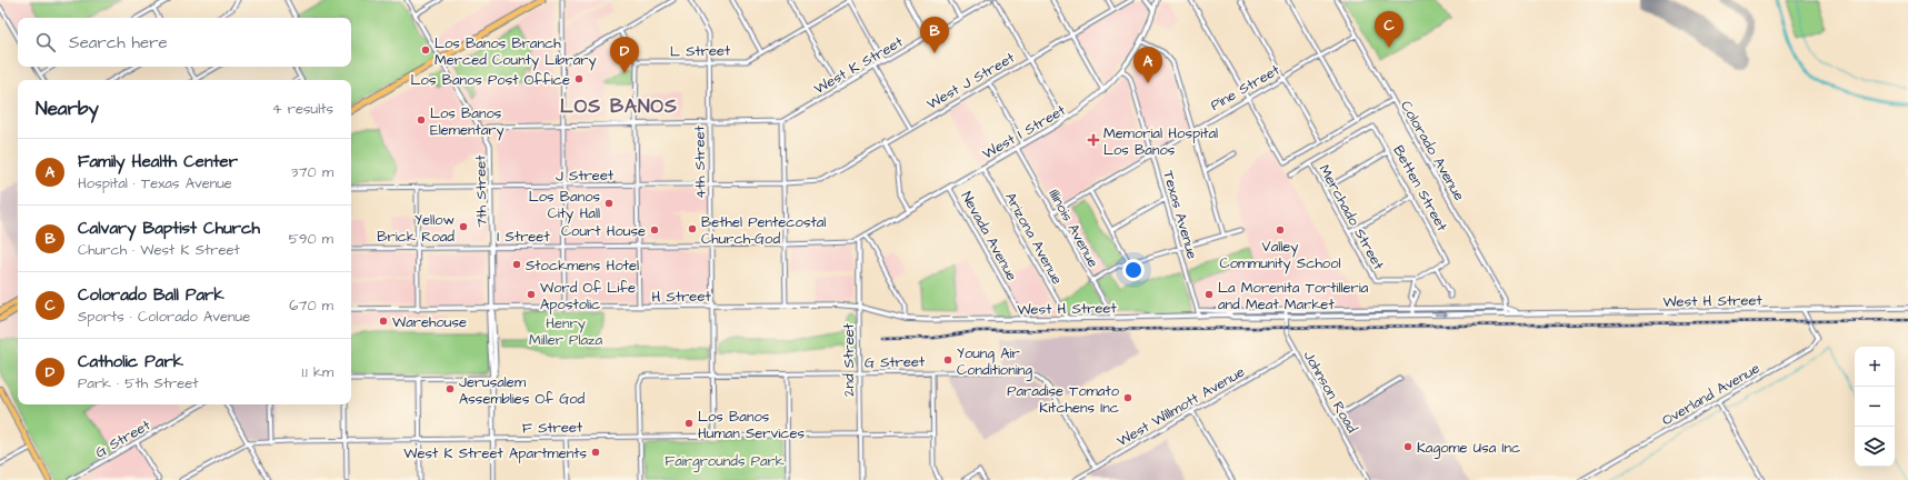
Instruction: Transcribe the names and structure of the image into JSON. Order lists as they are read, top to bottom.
{
  "streets": {
    "street": [
      "L Street",
      "West K Street",
      "West J Street",
      "Pine Street",
      "West I Street",
      "Colorado Avenue",
      "4th Street",
      "J Street",
      "Betten Street",
      "7th Street",
      "Texas Avenue",
      "Merchado Street",
      "Illinois Avenue",
      "I Street",
      "Nevada Avenue",
      "Arizona Avenue",
      "H Street",
      "West H Street",
      "2nd Street",
      "G Street",
      "Johnson Road",
      "Overland Avenue",
      "West Willmott Avenue",
      "F Street"
    ]
  },
  "crossings": [
    ["L Street", "4th Street"],
    ["West J Street", "J Street"],
    ["Pine Street", "Colorado Avenue"],
    ["Pine Street", "Texas Avenue"],
    ["Pine Street", "Illinois Avenue"],
    ["West I Street", "Texas Avenue"],
    ["West I Street", "Illinois Avenue"],
    ["West I Street", "I Street"],
    ["West I Street", "Nevada Avenue"],
    ["West I Street", "Arizona Avenue"],
    ["West I Street", "2nd Street"],
    ["Colorado Avenue", "West H Street"],
    ["4th Street", "J Street"],
    ["4th Street", "I Street"],
    ["4th Street", "H Street"],
    ["4th Street", "G Street"],
    ["4th Street", "F Street"],
    ["J Street", "7th Street"],
    ["Betten Street", "Merchado Street"],
    ["7th Street", "I Street"],
    ["7th Street", "H Street"],
    ["7th Street", "F Street"],
    ["Texas Avenue", "West H Street"],
    ["Illinois Avenue", "West H Street"],
    ["I Street", "2nd Street"],
    ["Nevada Avenue", "West H Street"],
    ["Arizona Avenue", "West H Street"],
    ["H Street", "West H Street"],
    ["H Street", "2nd Street"],
    ["West H Street", "Johnson Road"],
    ["West H Street", "Overland Avenue"],
    ["2nd Street", "G Street"],
    ["2nd Street", "F Street"],
    ["G Street", "West Willmott Avenue"],
    ["G Street", "F Street"],
    ["Johnson Road", "West Willmott Avenue"]
  ],
  "districts": ["LOS BANOS"],
  "parks": ["Henry Miller Plaza", "Fairgrounds Park"],
  "places": {
    "other": [
      "Los Banos Branch Merced County Library",
      "Los Banos Post Office",
      "Los Banos Elementary",
      "Los Banos City Hall",
      "Yellow Brick Road",
      "Bethel Pentecostal Church-God",
      "Court House",
      "Valley Community School",
      "Stockmens Hotel",
      "Word Of Life Apostolic",
      "La Morenita Tortilleria and Meat Market",
      "Warehouse",
      "Young Air Conditioning",
      "Jerusalem Assemblies Of God",
      "Paradise Tomato Kitchens Inc",
      "Los Banos Human Services",
      "Kagome Usa Inc",
      "West K Street Apartments"
    ],
    "health": ["Memorial Hospital Los Banos"]
  },
  "page": {
    "pins": [
      "C",
      "B",
      "D",
      "A"
    ],
    "search": "Search here",
    "heading": ["Nearby", "4 results"],
    "list": [
      {
        "mark": "A",
        "name": "Family Health Center",
        "note": "Hospital · Texas Avenue",
        "value": "370 m"
      },
      {
        "mark": "B",
        "name": "Calvary Baptist Church",
        "note": "Church · West K Street",
        "value": "590 m"
      },
      {
        "mark": "C",
        "name": "Colorado Ball Park",
        "note": "Sports · Colorado Avenue",
        "value": "670 m"
      },
      {
        "mark": "D",
        "name": "Catholic Park",
        "note": "Park · 5th Street",
        "value": "1.1 km"
      }
    ],
    "map_buttons": ["+", "−"]
  }
}
